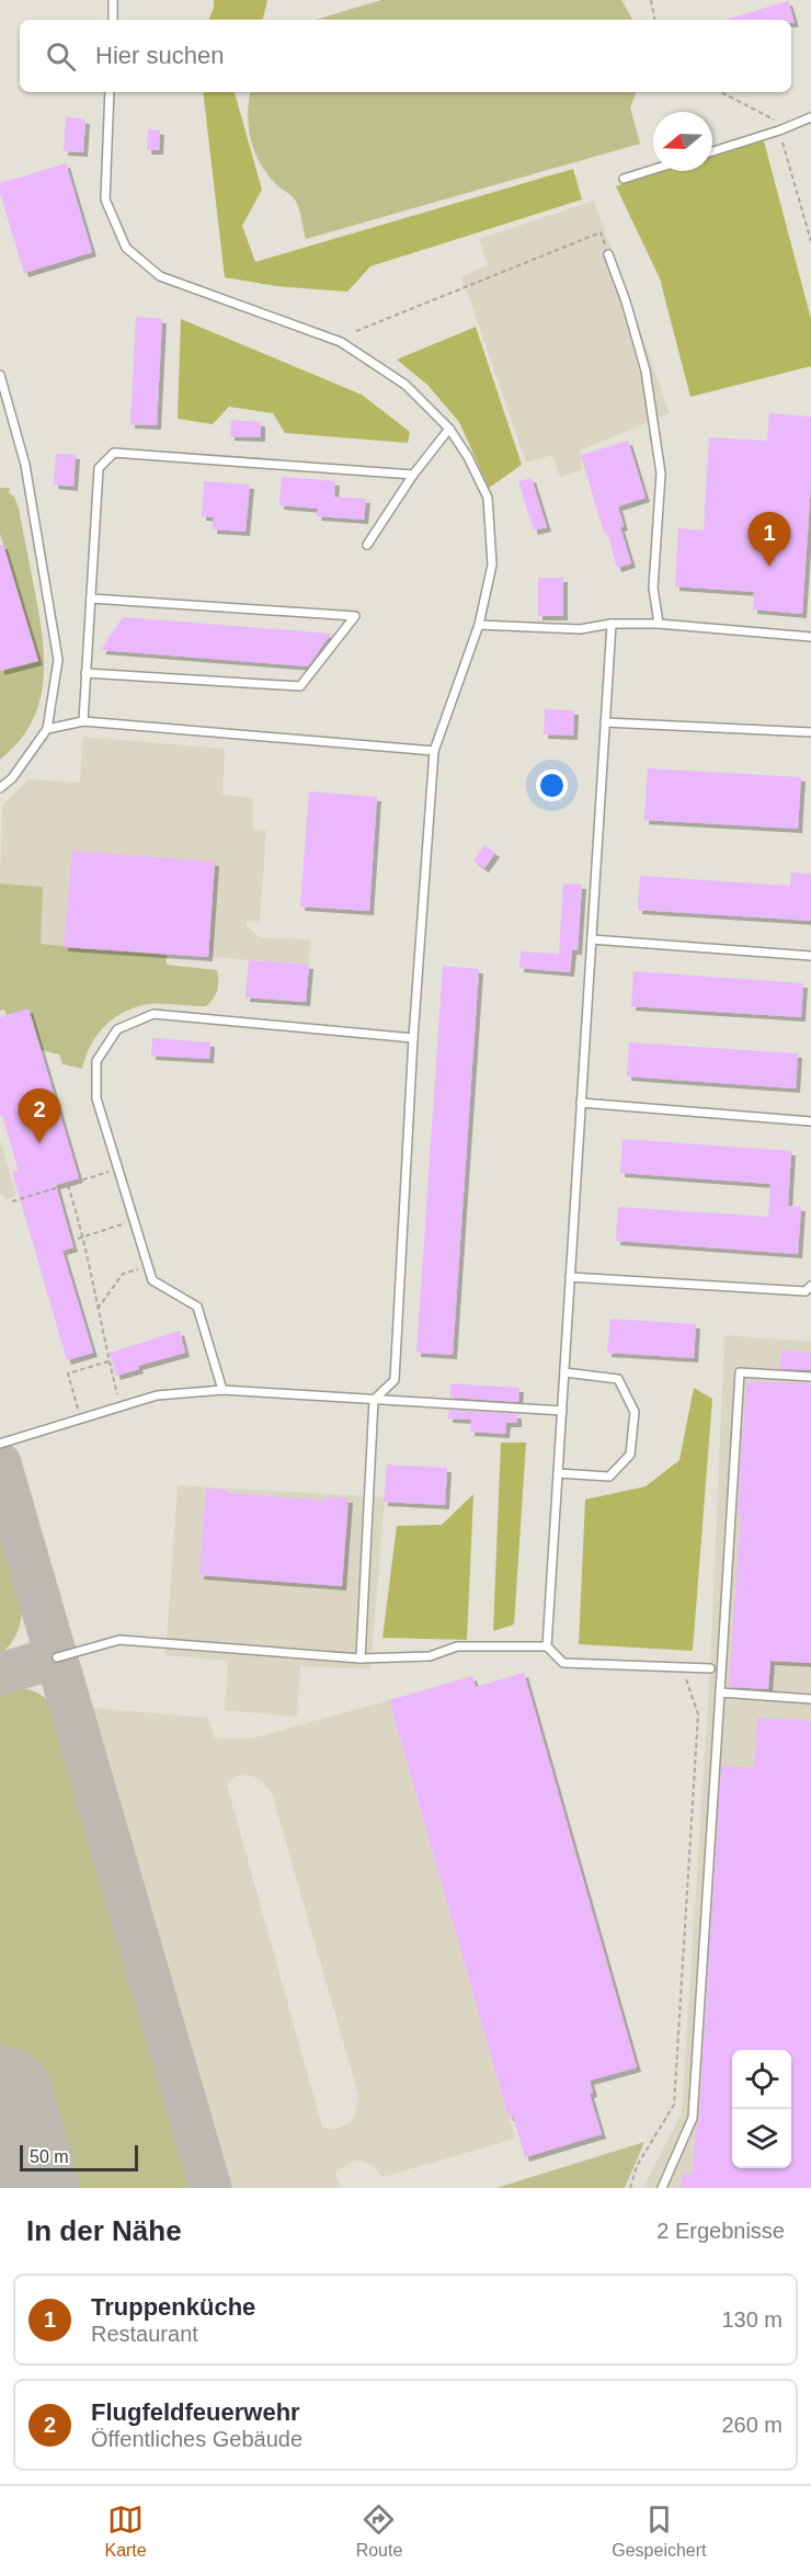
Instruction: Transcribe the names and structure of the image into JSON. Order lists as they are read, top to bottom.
{
  "scale_bar": "50 m",
  "north": "left",
  "page": {
    "search": "Hier suchen",
    "pins": ["1", "2"],
    "scale": "50 m",
    "heading": ["In der Nähe", "2 Ergebnisse"],
    "list": [
      {
        "mark": "1",
        "name": "Truppenküche",
        "note": "Restaurant",
        "value": "130 m"
      },
      {
        "mark": "2",
        "name": "Flugfeldfeuerwehr",
        "note": "Öffentliches Gebäude",
        "value": "260 m"
      }
    ],
    "nav": ["Karte", "Route", "Gespeichert"]
  }
}
